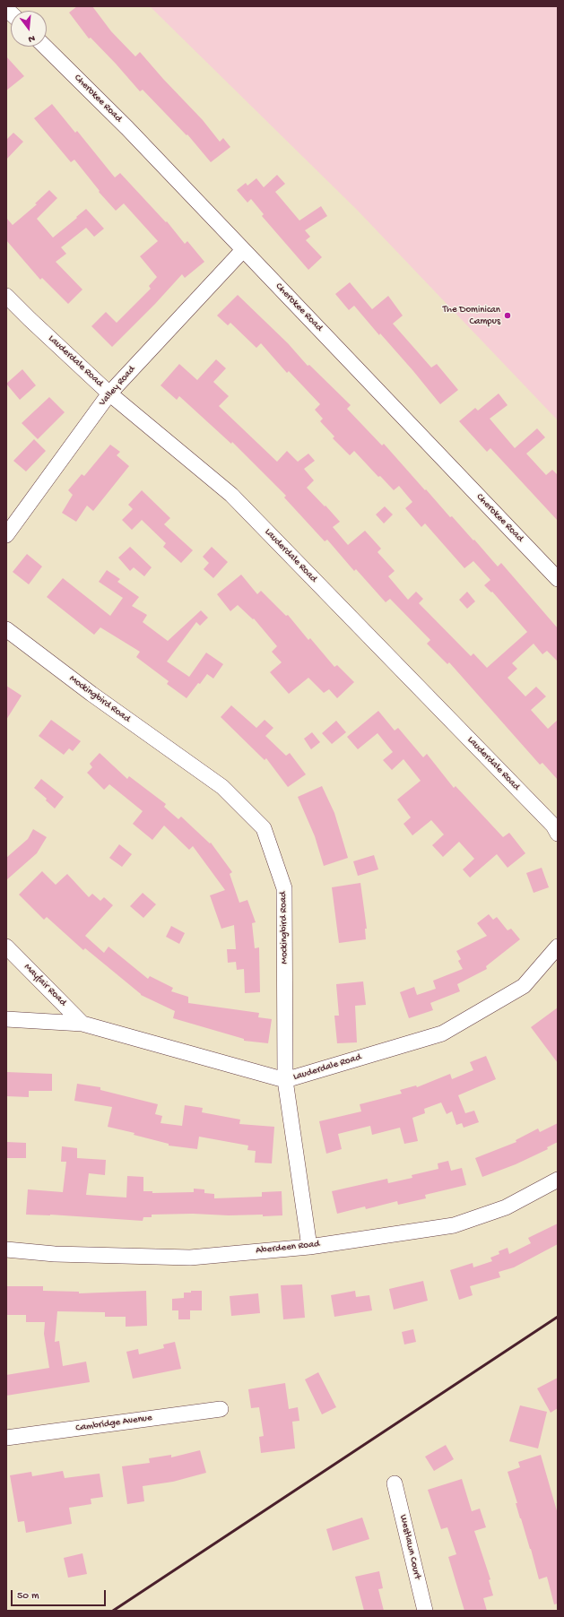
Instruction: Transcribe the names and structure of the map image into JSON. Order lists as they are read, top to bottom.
{
  "streets": {
    "street": [
      "Cherokee Road",
      "Lauderdale Road",
      "Valley Road",
      "Mockingbird Road",
      "Mayfair Road",
      "Aberdeen Road",
      "Cambridge Avenue",
      "Westlawn Court"
    ]
  },
  "crossings": [
    ["Cherokee Road", "Valley Road"],
    ["Lauderdale Road", "Valley Road"],
    ["Lauderdale Road", "Mockingbird Road"],
    ["Lauderdale Road", "Mayfair Road"],
    ["Mockingbird Road", "Aberdeen Road"]
  ],
  "places": ["The Dominican Campus"],
  "scale_bar": "50 m",
  "north": "bottom"
}
